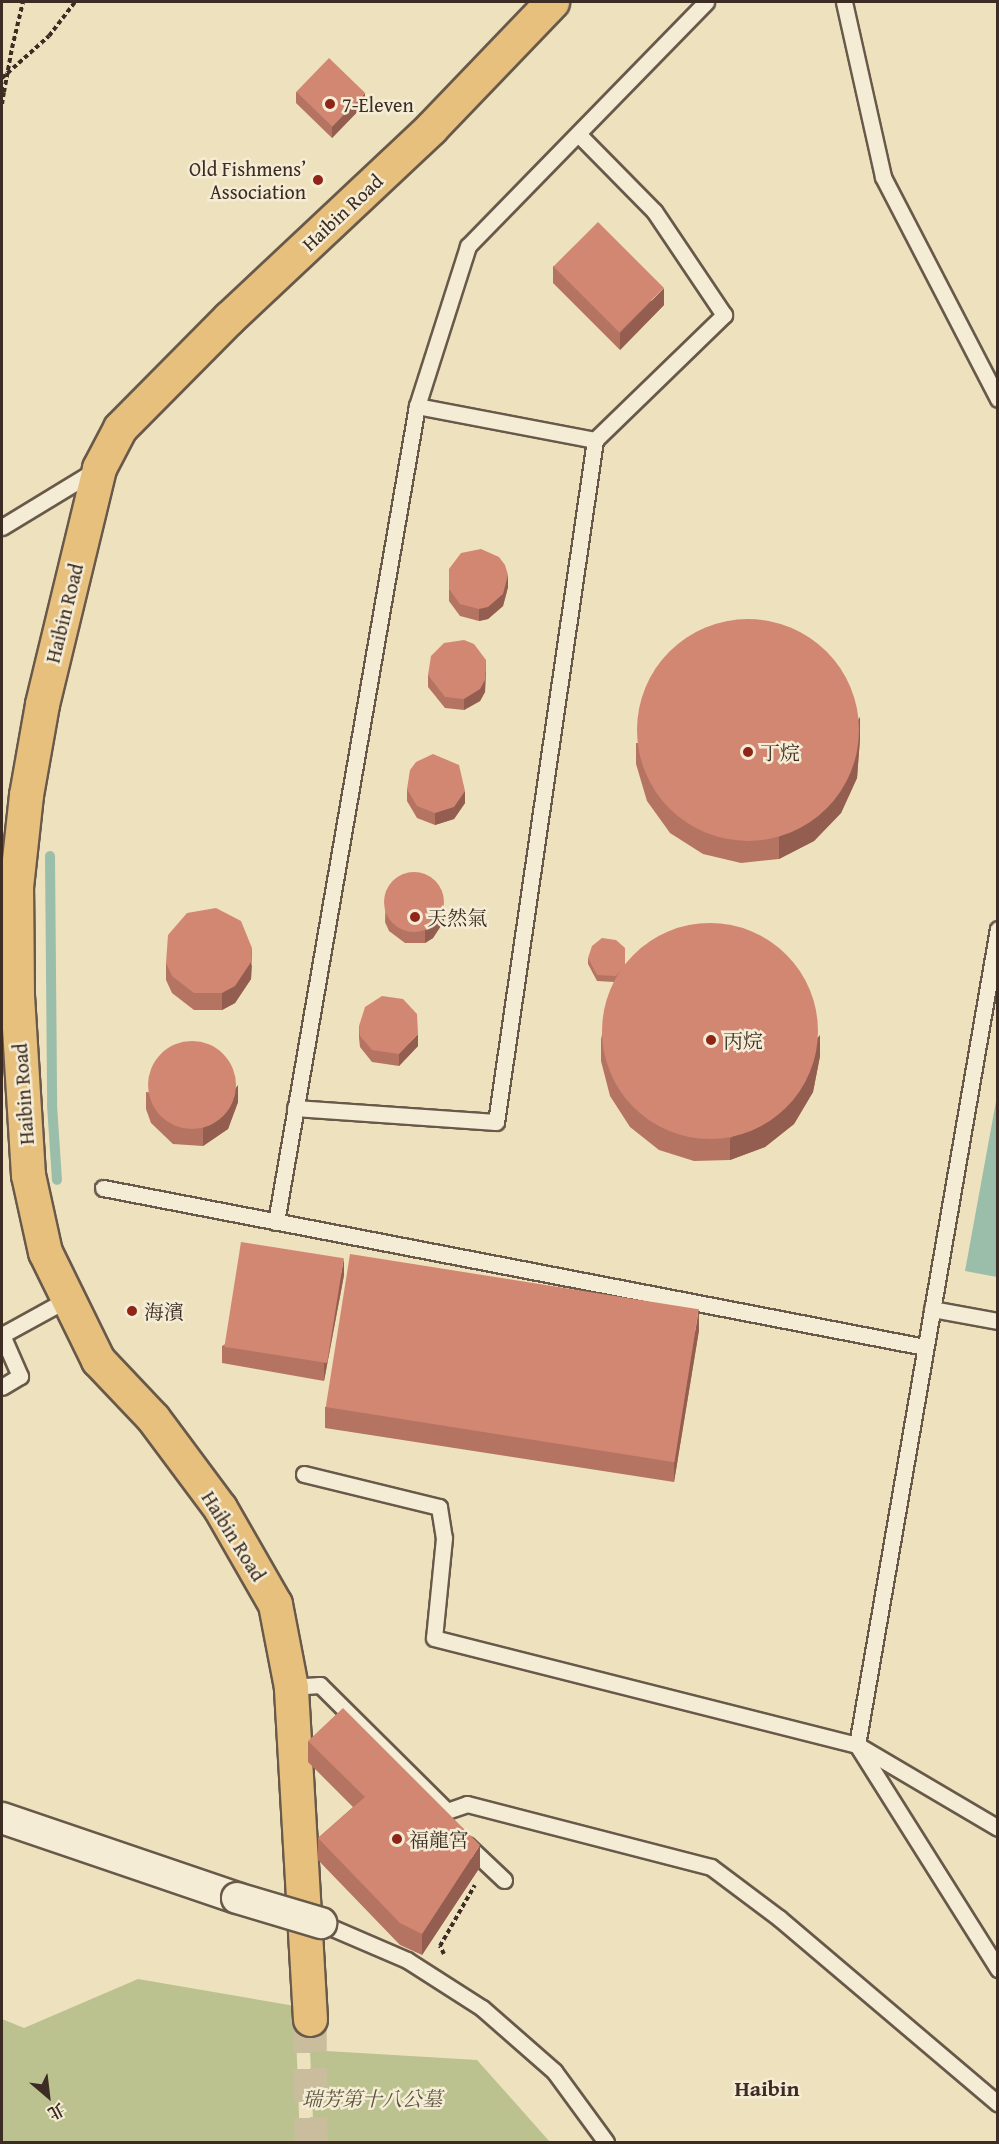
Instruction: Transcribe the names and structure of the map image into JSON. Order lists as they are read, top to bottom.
{
  "streets": {
    "main road": ["Haibin Road"]
  },
  "districts": ["Haibin"],
  "parks": ["瑞芳第十八公墓"],
  "places": [
    "7-Eleven",
    "Old Fishmens’ Association",
    "丁烷",
    "天然氣",
    "丙烷",
    "海濱",
    "福龍宮"
  ],
  "north": "bottom right"
}
